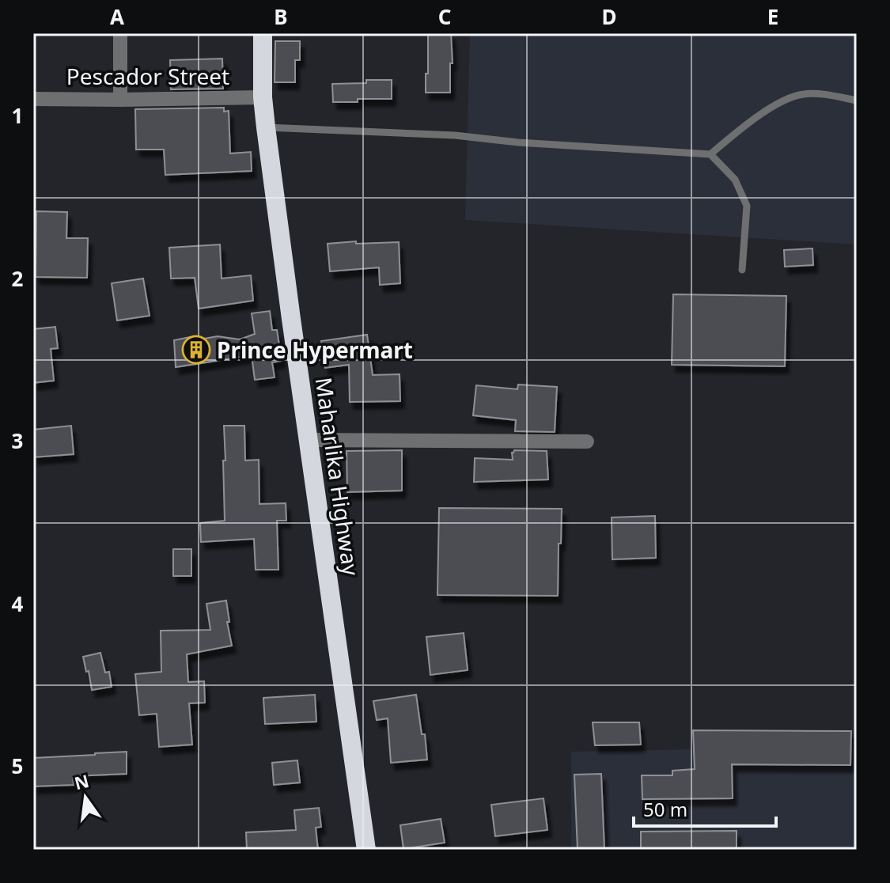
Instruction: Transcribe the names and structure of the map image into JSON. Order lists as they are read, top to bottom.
{
  "streets": {
    "highway": ["Maharlika Highway"],
    "street": ["Pescador Street"]
  },
  "crossings": [
    ["Pescador Street", "Maharlika Highway"]
  ],
  "places": {
    "building": ["Prince Hypermart"]
  },
  "scale_bar": "50 m",
  "north": "top",
  "grid": {
    "columns": [
      "A",
      "B",
      "C",
      "D",
      "E"
    ],
    "rows": [
      "1",
      "2",
      "3",
      "4",
      "5"
    ]
  }
}
